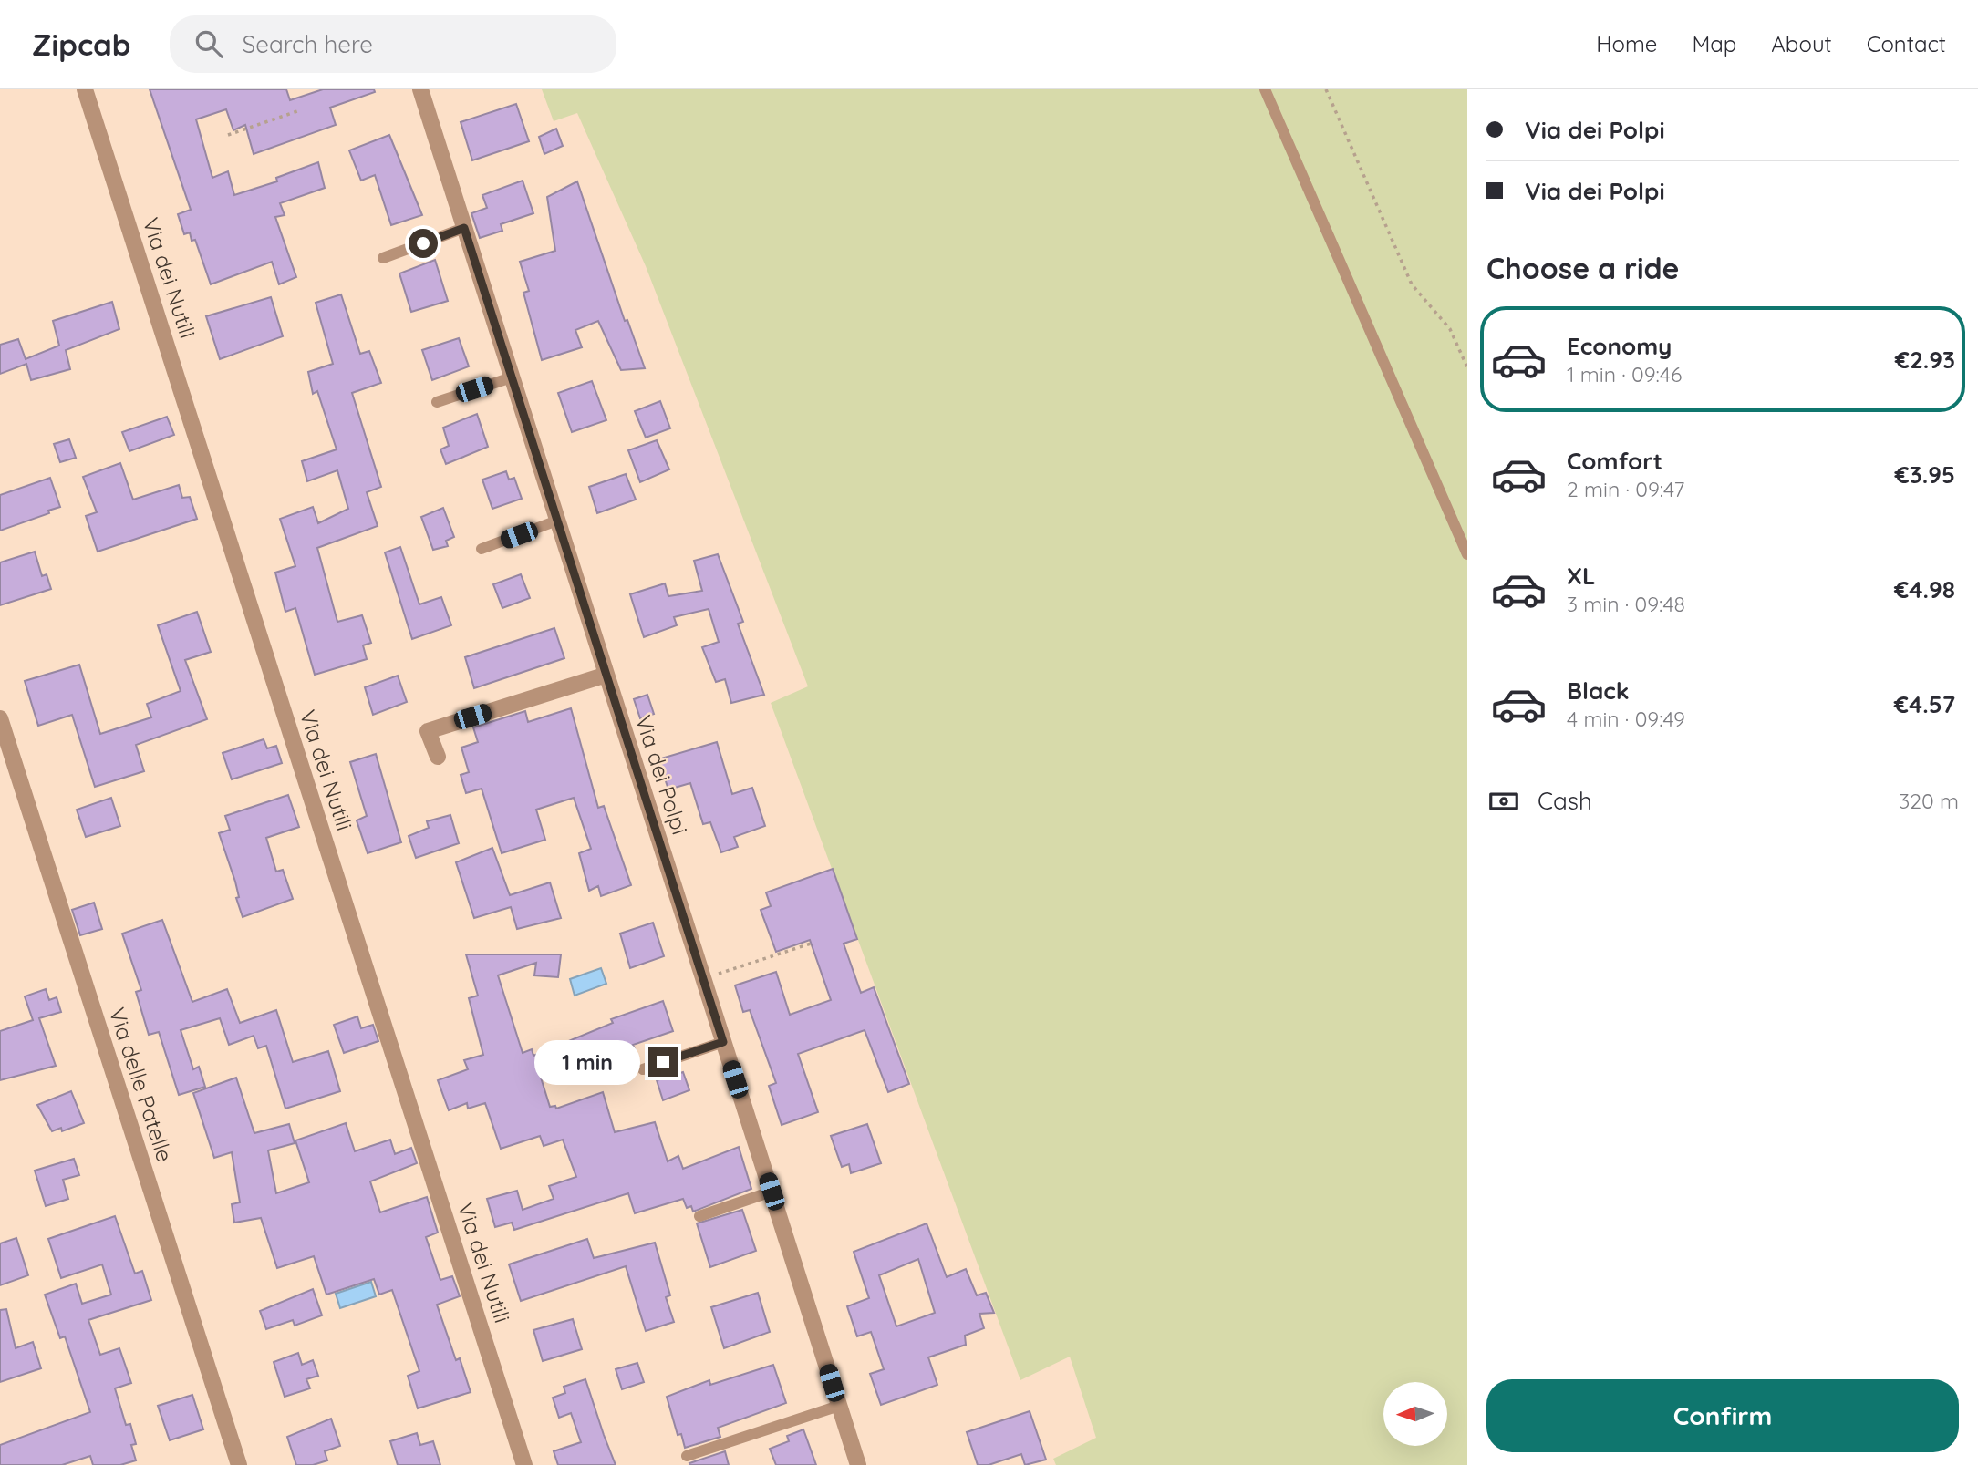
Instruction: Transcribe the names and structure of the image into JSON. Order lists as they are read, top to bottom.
{
  "streets": {
    "street": ["Via dei Nutili", "Via dei Polpi", "Via delle Patelle"]
  },
  "north": "left",
  "page": {
    "header": "Zipcab",
    "search": "Search here",
    "nav": [
      "Home",
      "Map",
      "About",
      "Contact"
    ],
    "banner": ["Via dei Polpi", "Via dei Polpi"],
    "heading": "Choose a ride",
    "list": [
      {
        "name": "Economy",
        "note": "1 min · 09:46",
        "value": "€2.93"
      },
      {
        "name": "Comfort",
        "note": "2 min · 09:47",
        "value": "€3.95"
      },
      {
        "name": "XL",
        "note": "3 min · 09:48",
        "value": "€4.98"
      },
      {
        "name": "Black",
        "note": "4 min · 09:49",
        "value": "€4.57"
      }
    ],
    "pay": ["Cash", "320 m"],
    "bubble": "1 min",
    "buttons": "Confirm"
  }
}
